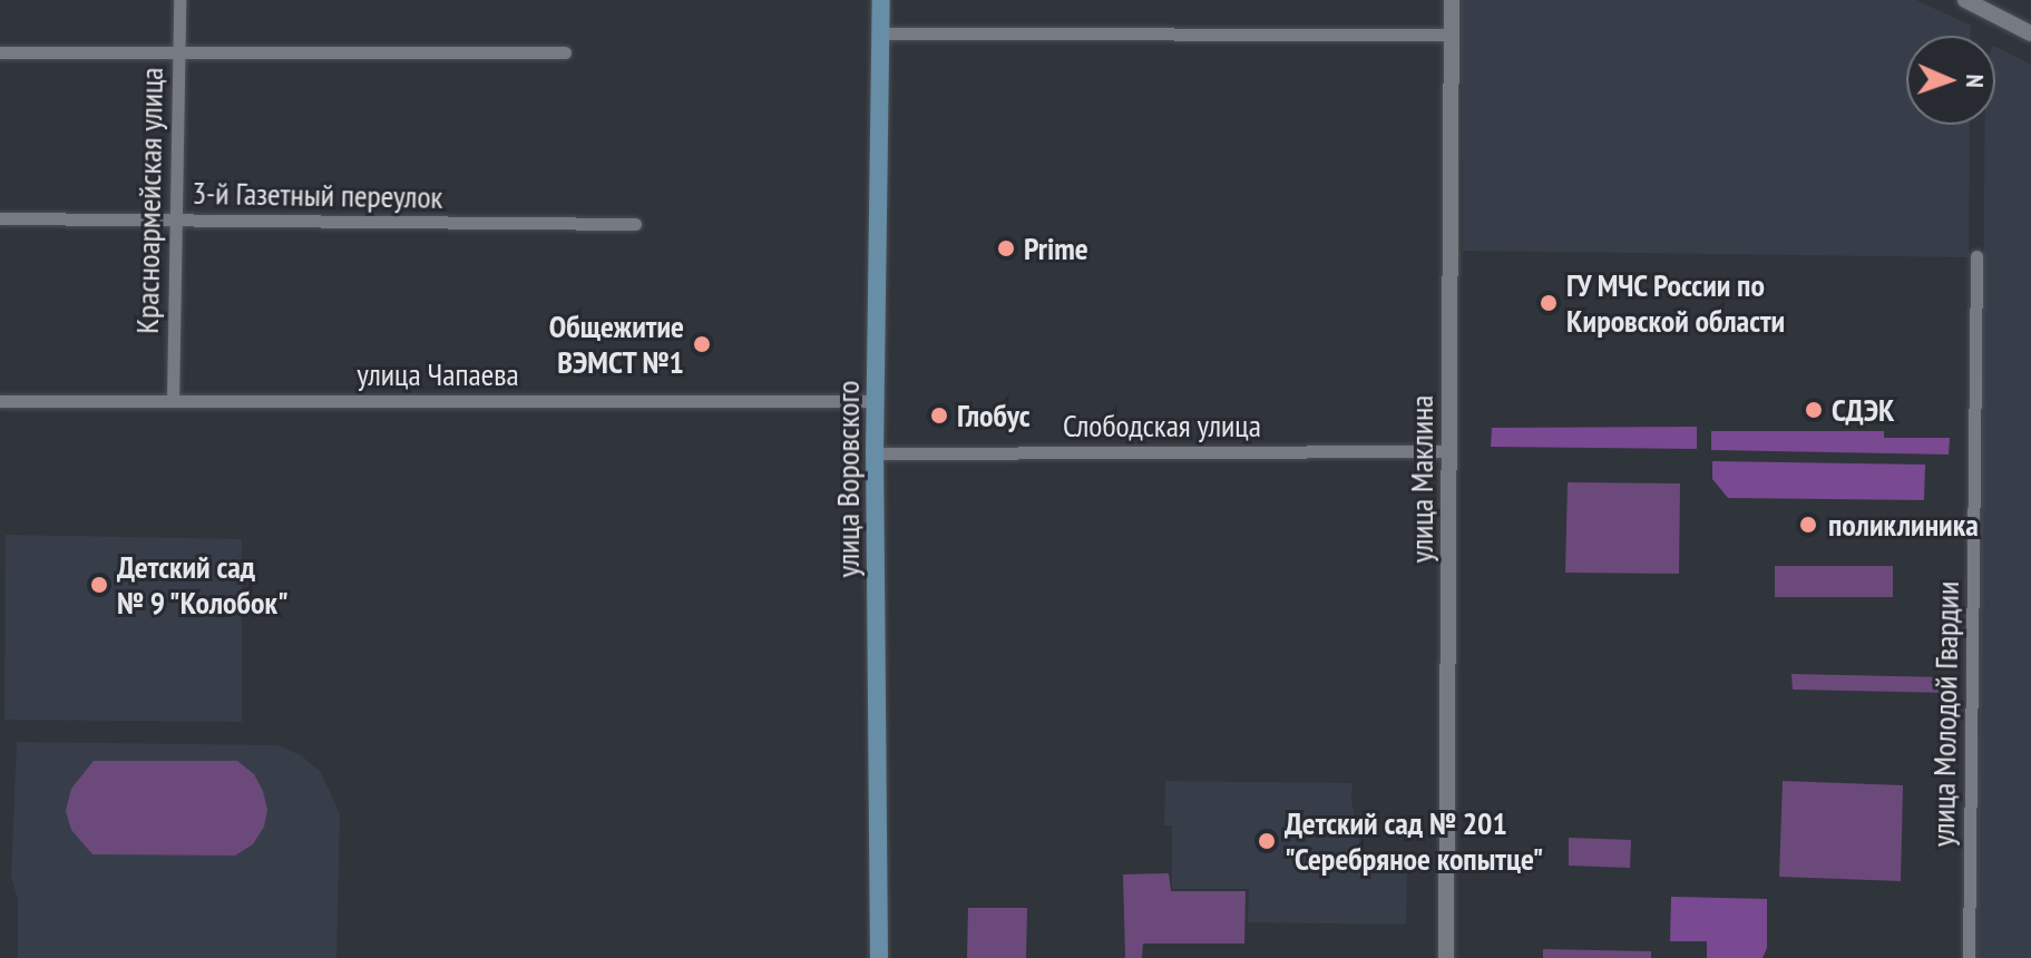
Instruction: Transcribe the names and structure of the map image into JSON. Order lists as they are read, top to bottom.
{
  "streets": {
    "main road": ["улица Воровского"],
    "street": [
      "3-й Газетный переулок",
      "Красноармейская улица",
      "улица Чапаева",
      "Слободская улица",
      "улица Маклина",
      "улица Молодой Гвардии"
    ]
  },
  "crossings": [
    ["3-й Газетный переулок", "Красноармейская улица"],
    ["Красноармейская улица", "улица Чапаева"],
    ["улица Чапаева", "улица Воровского"],
    ["Слободская улица", "улица Воровского"],
    ["Слободская улица", "улица Маклина"]
  ],
  "places": [
    "Prime",
    "ГУ МЧС России по Кировской области",
    "Общежитие ВЭМСТ №1",
    "СДЭК",
    "Глобус",
    "поликлиника",
    "Детский сад № 9 \"Колобок\"",
    "Детский сад № 201 \"Серебряное копытце\""
  ],
  "north": "right"
}
